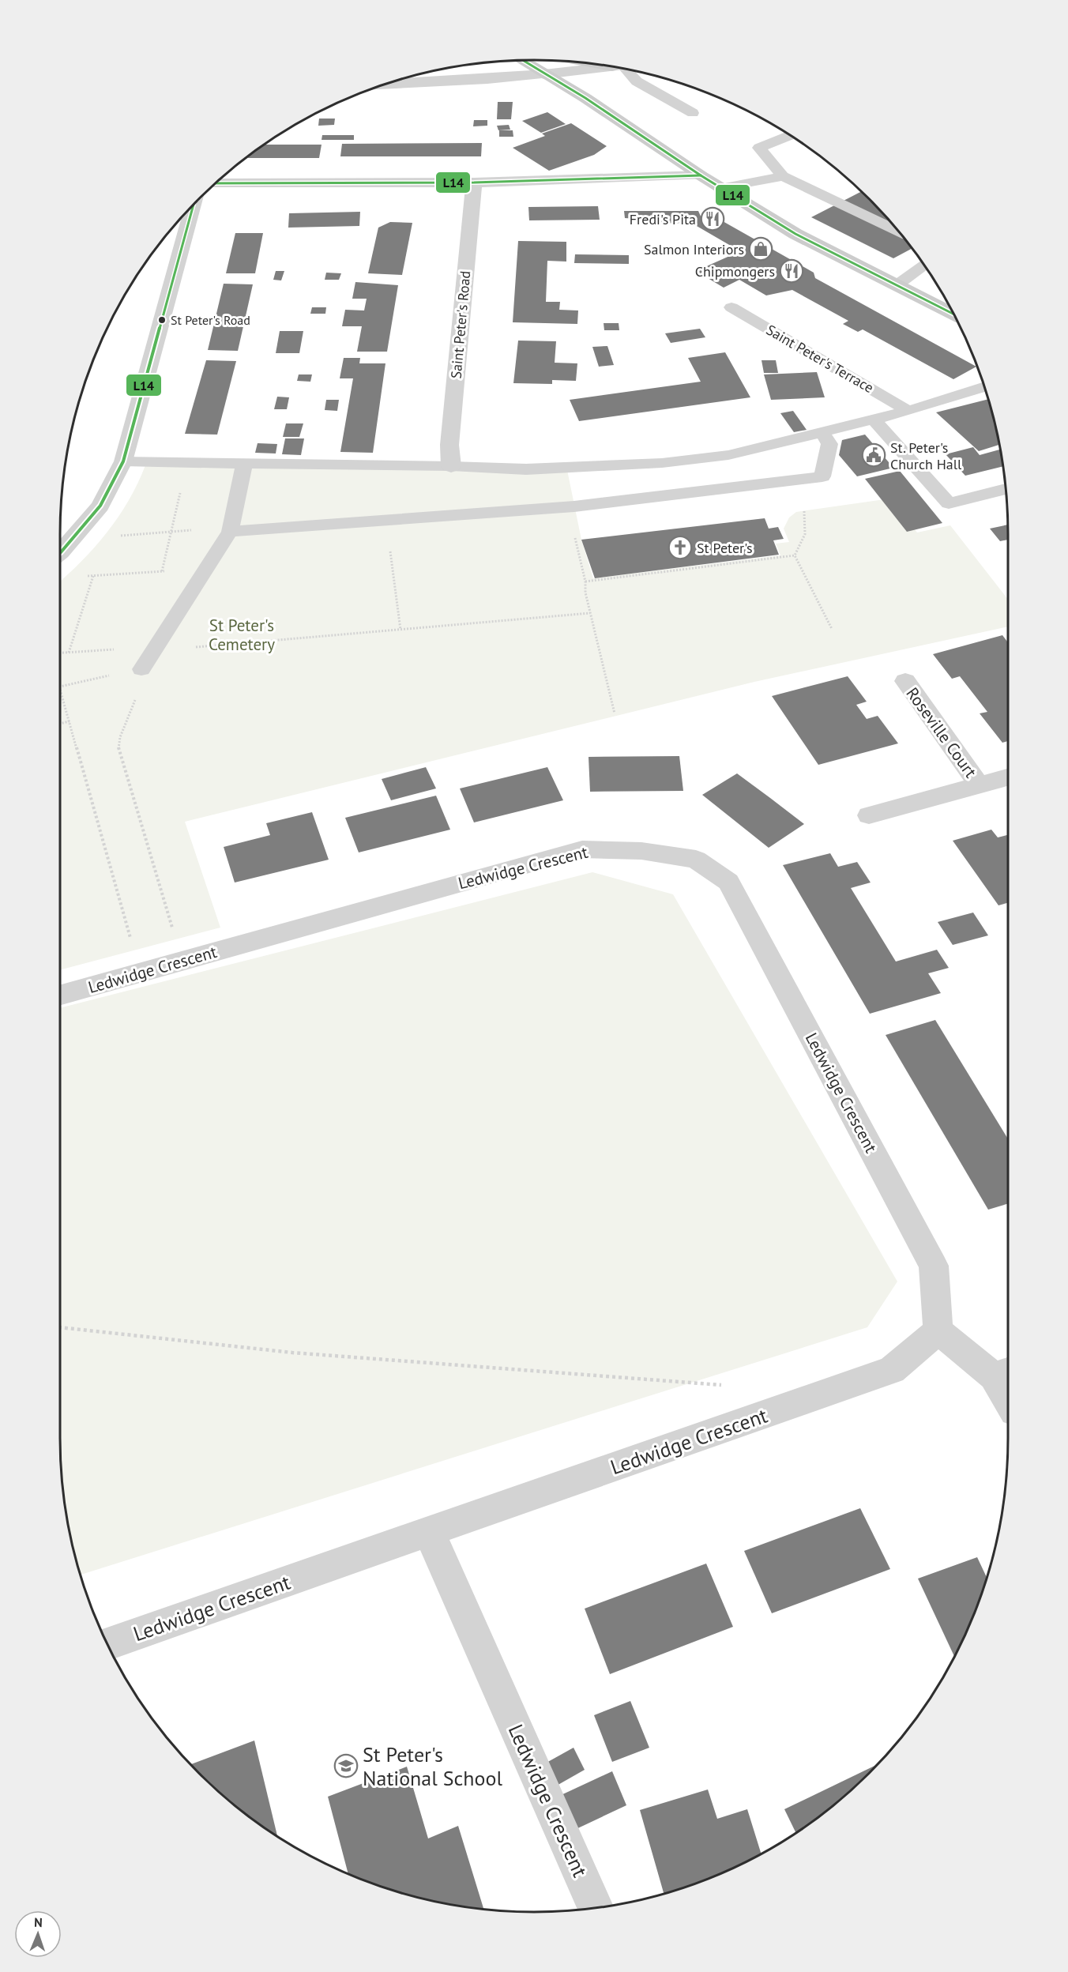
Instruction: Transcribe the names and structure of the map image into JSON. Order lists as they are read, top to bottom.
{
  "streets": {
    "street": ["Saint Peter's Road", "Roseville Court", "Ledwidge Crescent"],
    "lane": ["Saint Peter's Terrace"]
  },
  "crossings": [
    ["Saint Peter's Road", "Saint Peter's Terrace"]
  ],
  "parks": ["St Peter's Cemetery"],
  "places": {
    "restaurant": ["Fredi's Pita", "Chipmongers"],
    "shop": ["Salmon Interiors"],
    "other": ["St Peter's Road"],
    "public building": ["St. Peter's Church Hall"],
    "church": ["St Peter's"],
    "school or university": ["St Peter's National School"]
  },
  "lines": ["transit line L14"],
  "north": "top"
}
